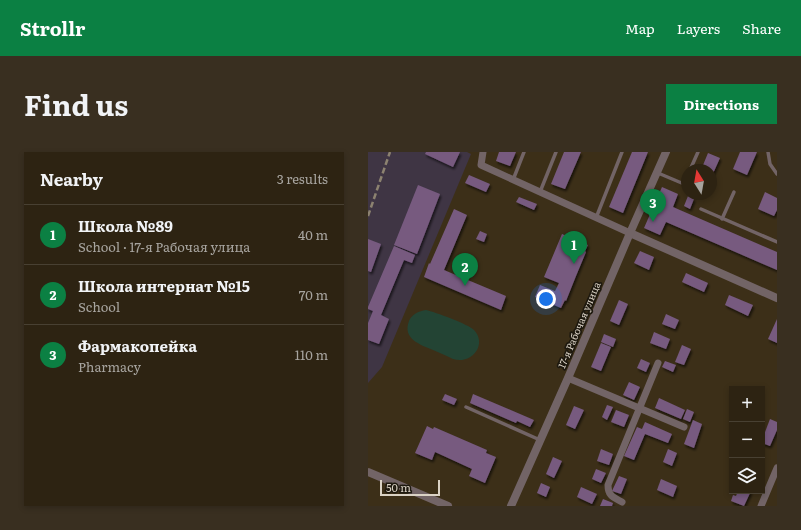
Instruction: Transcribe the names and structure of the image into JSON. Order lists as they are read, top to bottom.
{
  "streets": {
    "street": ["17-я Рабочая улица"]
  },
  "scale_bar": "50 m",
  "north": "top",
  "page": {
    "header": "Strollr",
    "nav": ["Map", "Layers", "Share"],
    "title": "Find us",
    "buttons": "Directions",
    "heading": ["Nearby", "3 results"],
    "pins": ["3", "1", "2"],
    "list": [
      {
        "mark": "1",
        "name": "Школа №89",
        "note": "School · 17-я Рабочая улица",
        "value": "40 m"
      },
      {
        "mark": "2",
        "name": "Школа интернат №15",
        "note": "School",
        "value": "70 m"
      },
      {
        "mark": "3",
        "name": "Фармакопейка",
        "note": "Pharmacy",
        "value": "110 m"
      }
    ],
    "map_buttons": ["+", "−"],
    "scale": "50 m"
  }
}
